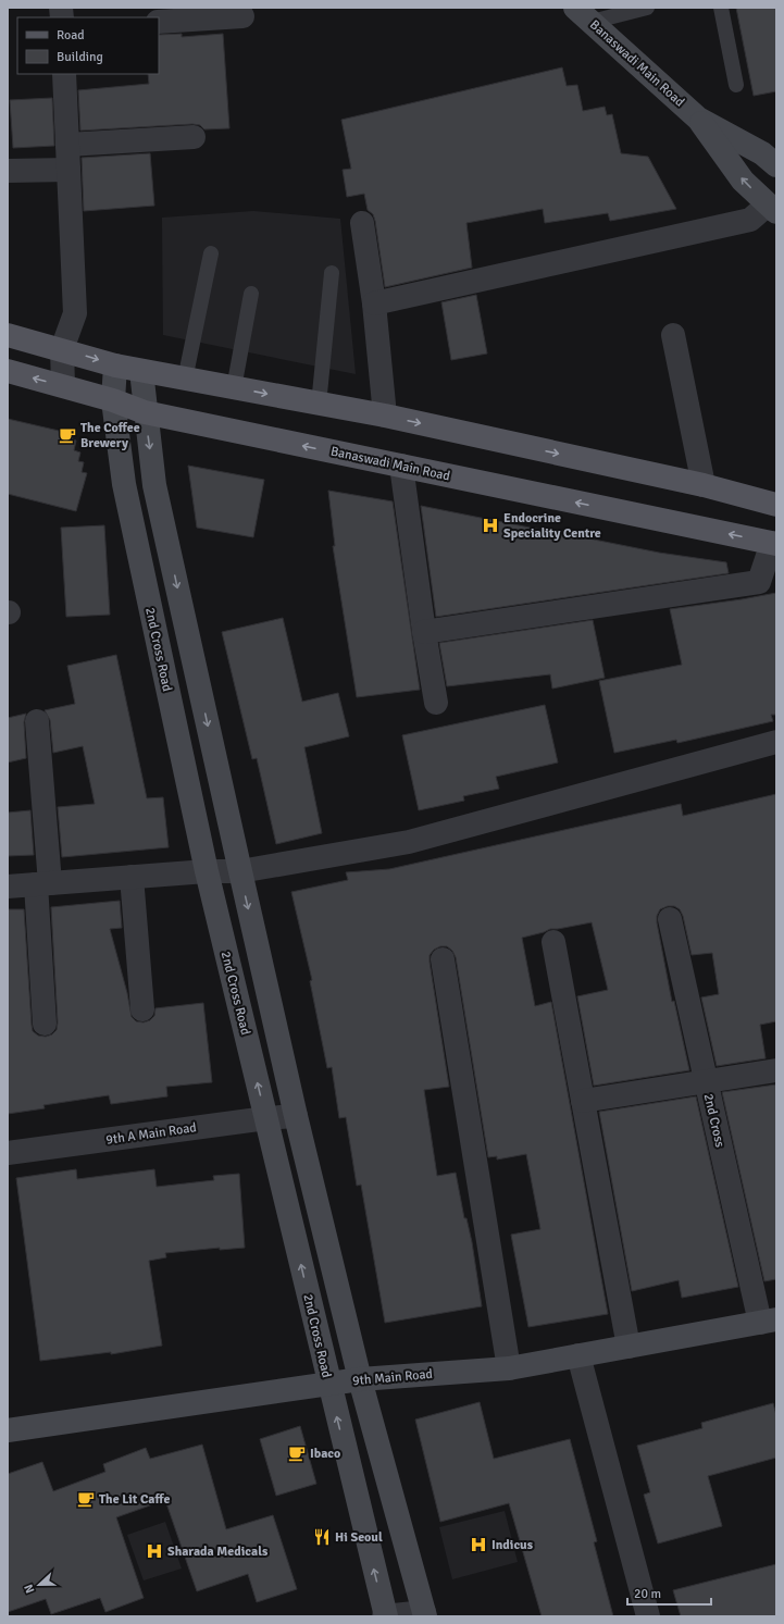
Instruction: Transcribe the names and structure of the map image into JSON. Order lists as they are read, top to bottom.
{
  "streets": {
    "main road": ["Banaswadi Main Road"],
    "street": [
      "2nd Cross Road",
      "2nd Cross",
      "9th A Main Road",
      "9th Main Road"
    ]
  },
  "crossings": [
    ["Banaswadi Main Road", "2nd Cross Road"],
    ["2nd Cross Road", "9th A Main Road"],
    ["2nd Cross Road", "9th Main Road"],
    ["2nd Cross", "9th Main Road"]
  ],
  "one_way": ["Banaswadi Main Road"],
  "places": {
    "cafe": ["The Coffee Brewery", "Ibaco", "The Lit Caffe"],
    "hospital": ["Endocrine Speciality Centre", "Indicus", "Sharada Medicals"],
    "restaurant": ["Hi Seoul"]
  },
  "legend": ["Road", "Building"],
  "scale_bar": "20 m",
  "north": "left"
}
